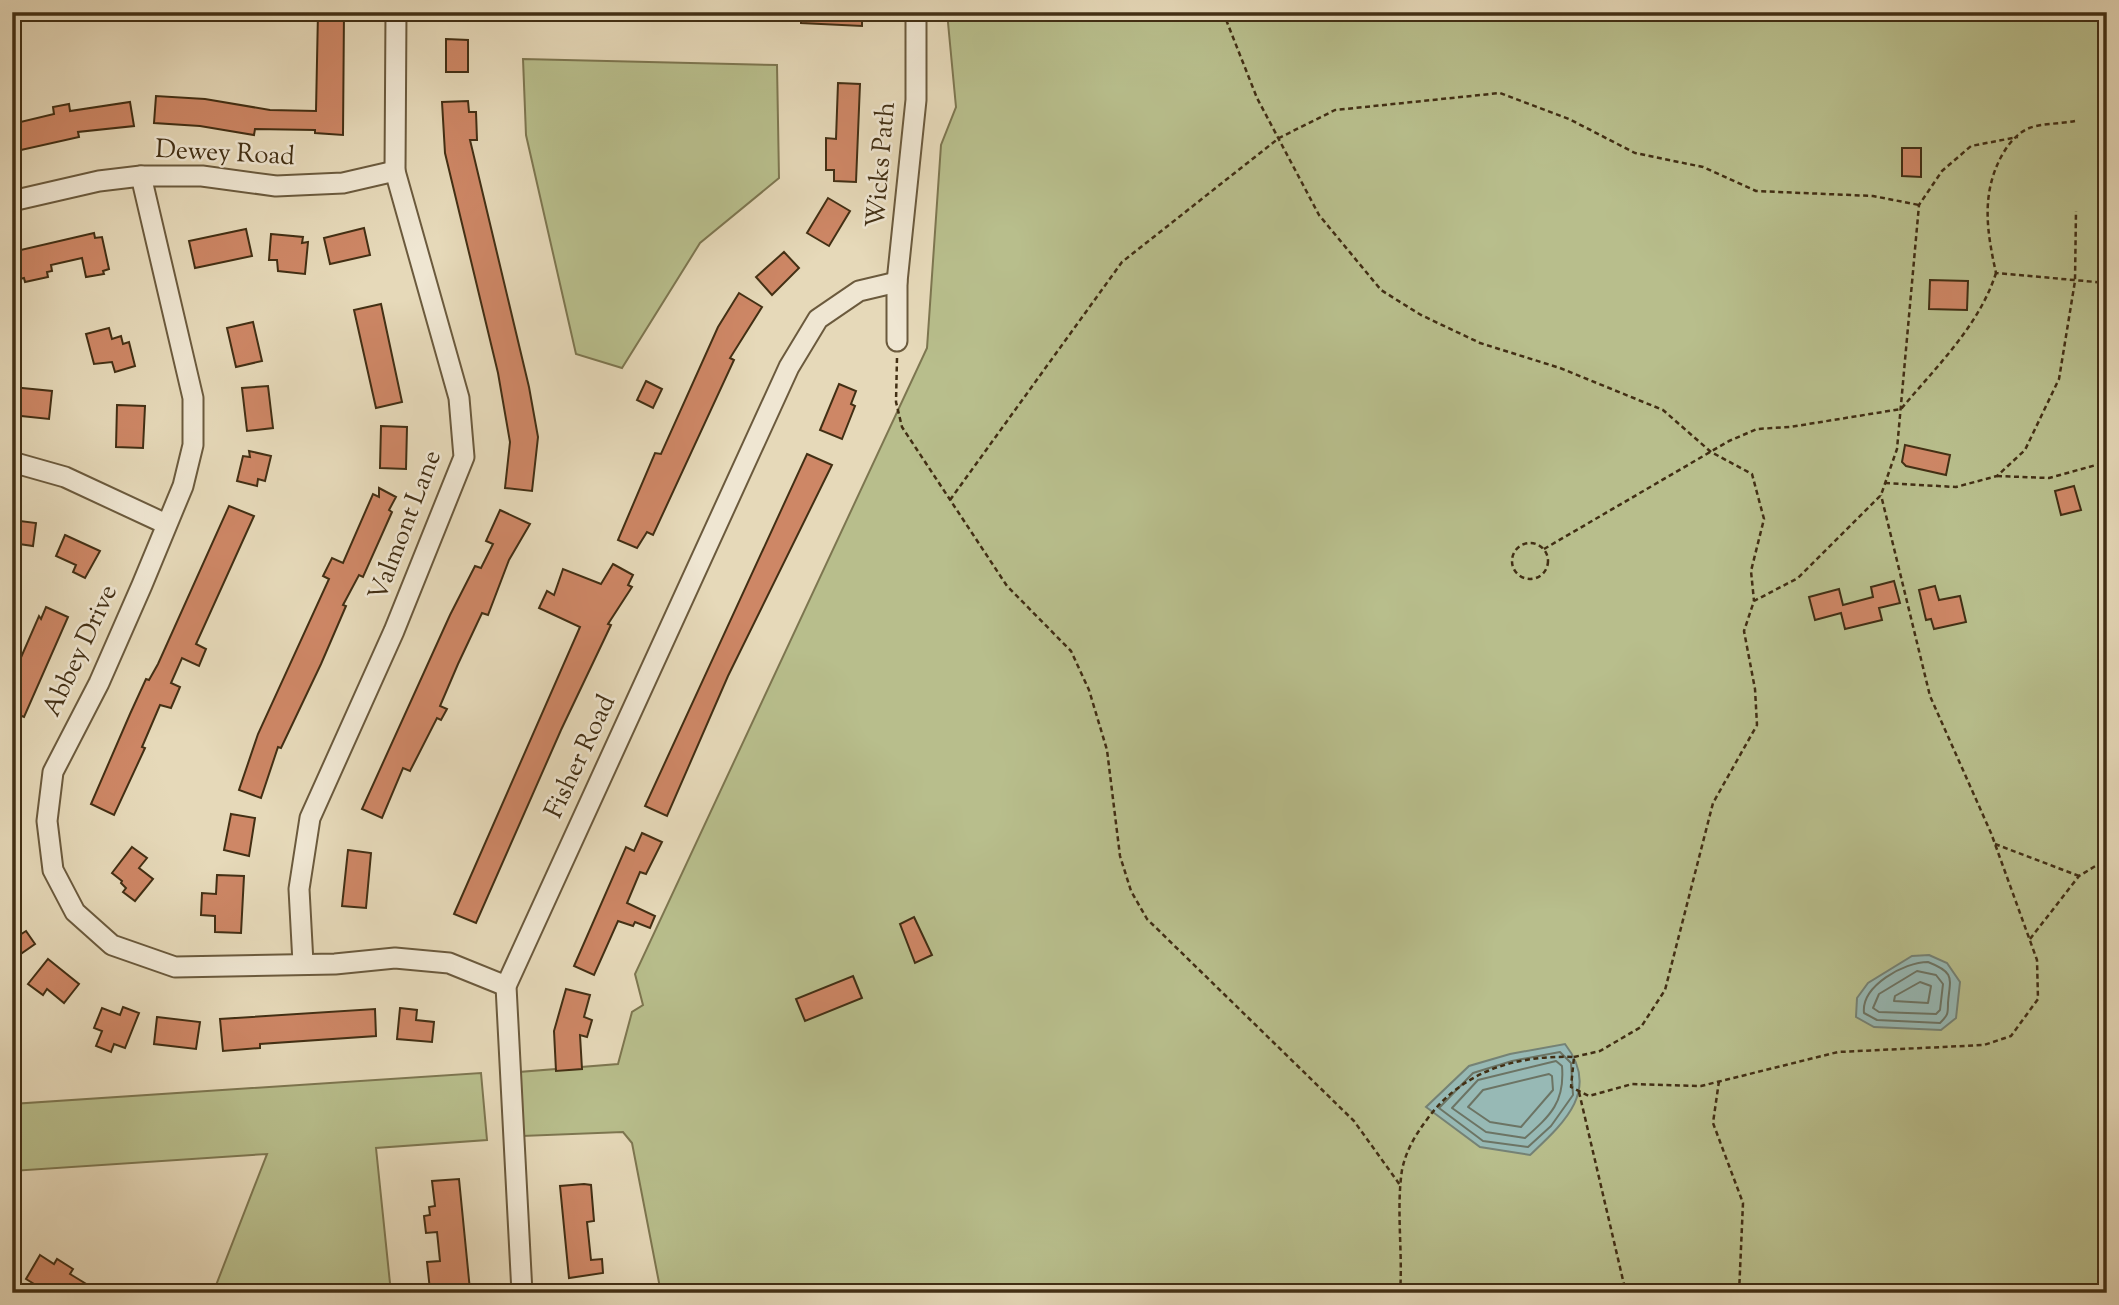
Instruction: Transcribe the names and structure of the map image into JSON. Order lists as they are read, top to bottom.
{
  "streets": {
    "street": [
      "Dewey Road",
      "Wicks Path",
      "Valmont Lane",
      "Abbey Drive",
      "Fisher Road"
    ]
  },
  "crossings": [
    ["Dewey Road", "Valmont Lane"],
    ["Dewey Road", "Abbey Drive"],
    ["Wicks Path", "Fisher Road"],
    ["Valmont Lane", "Abbey Drive"],
    ["Abbey Drive", "Fisher Road"]
  ]
}
